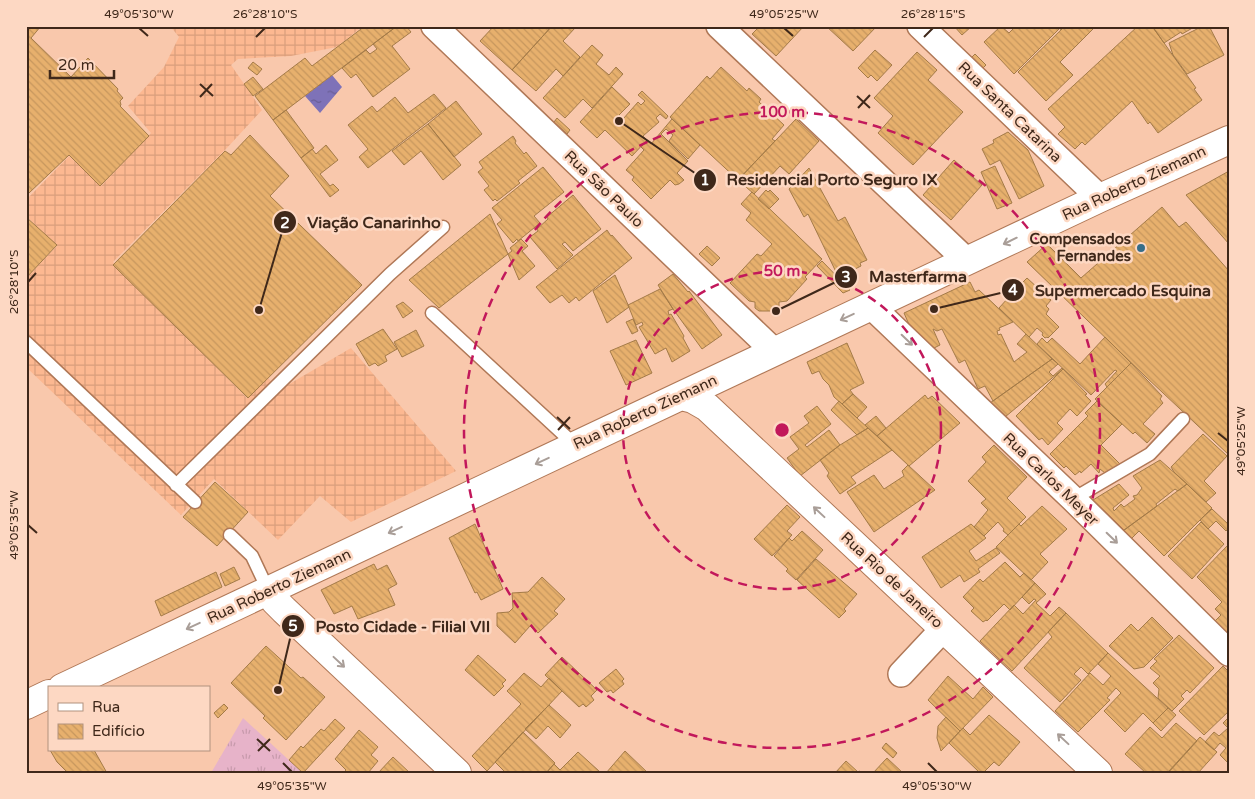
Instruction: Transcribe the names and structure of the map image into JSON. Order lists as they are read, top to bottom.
{
  "streets": {
    "main road": ["Rua Roberto Ziemann", "Rua Rio de Janeiro"],
    "street": ["Rua Santa Catarina", "Rua São Paulo", "Rua Carlos Meyer"]
  },
  "crossings": [
    ["Rua Santa Catarina", "Rua Roberto Ziemann"],
    ["Rua Roberto Ziemann", "Rua São Paulo"],
    ["Rua Roberto Ziemann", "Rua Carlos Meyer"],
    ["Rua Roberto Ziemann", "Rua Rio de Janeiro"]
  ],
  "one_way": ["Rua Roberto Ziemann", "Rua Carlos Meyer", "Rua Rio de Janeiro"],
  "places": [
    "Residencial Porto Seguro IX",
    "Compensados Fernandes",
    "Supermercado Esquina",
    "Viação Canarinho",
    "Masterfarma",
    "Posto Cidade - Filial VII"
  ],
  "legend": ["Rua", "Edifício"],
  "scale_bar": "20 m",
  "coordinates": [
    "49°05'30\"W",
    "26°28'10\"S",
    "49°05'25\"W",
    "26°28'15\"S",
    "49°05'35\"W"
  ],
  "rings": ["100 m", "50 m"]
}
